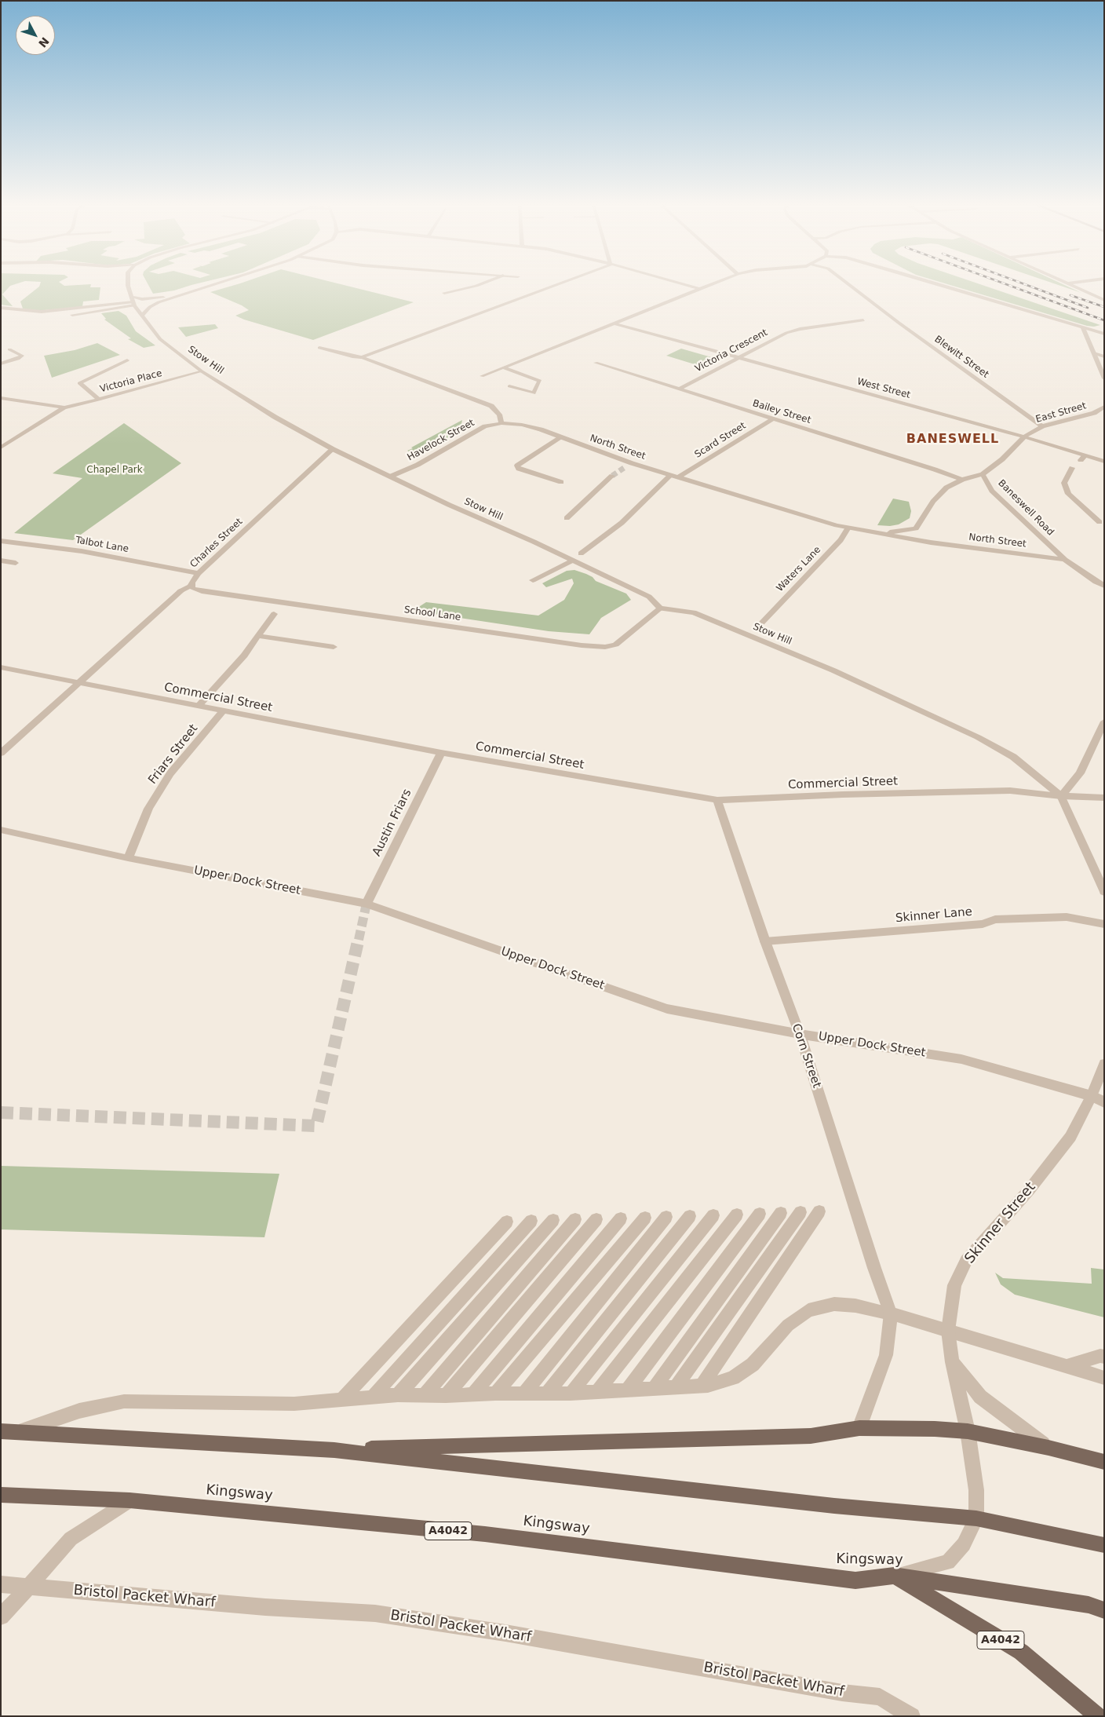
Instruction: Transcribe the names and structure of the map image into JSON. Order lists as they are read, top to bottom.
{
  "streets": {
    "main road": ["Kingsway", "A4042"],
    "street": [
      "Victoria Crescent",
      "Blewitt Street",
      "Stow Hill",
      "Victoria Place",
      "West Street",
      "Bailey Street",
      "East Street",
      "Havelock Street",
      "Scard Street",
      "North Street",
      "Baneswell Road",
      "Charles Street",
      "Talbot Lane",
      "Waters Lane",
      "School Lane",
      "Commercial Street",
      "Friars Street",
      "Austin Friars",
      "Upper Dock Street",
      "Skinner Lane",
      "Corn Street",
      "Skinner Street",
      "Bristol Packet Wharf"
    ]
  },
  "crossings": [
    ["Victoria Crescent", "West Street"],
    ["Victoria Crescent", "Bailey Street"],
    ["Blewitt Street", "East Street"],
    ["Stow Hill", "Victoria Place"],
    ["Stow Hill", "Havelock Street"],
    ["Stow Hill", "Charles Street"],
    ["Stow Hill", "School Lane"],
    ["Stow Hill", "Commercial Street"],
    ["West Street", "East Street"],
    ["West Street", "Baneswell Road"],
    ["Bailey Street", "Scard Street"],
    ["East Street", "Baneswell Road"],
    ["Havelock Street", "North Street"],
    ["Scard Street", "North Street"],
    ["North Street", "Baneswell Road"],
    ["North Street", "Waters Lane"],
    ["Charles Street", "Talbot Lane"],
    ["Charles Street", "School Lane"],
    ["Charles Street", "Commercial Street"],
    ["Commercial Street", "Friars Street"],
    ["Commercial Street", "Austin Friars"],
    ["Commercial Street", "Corn Street"],
    ["Friars Street", "Upper Dock Street"],
    ["Austin Friars", "Upper Dock Street"],
    ["Upper Dock Street", "Corn Street"],
    ["Upper Dock Street", "Skinner Street"],
    ["Skinner Lane", "Corn Street"],
    ["Kingsway", "A4042"]
  ],
  "districts": ["BANESWELL"],
  "parks": ["Chapel Park"],
  "north": "bottom right"
}
